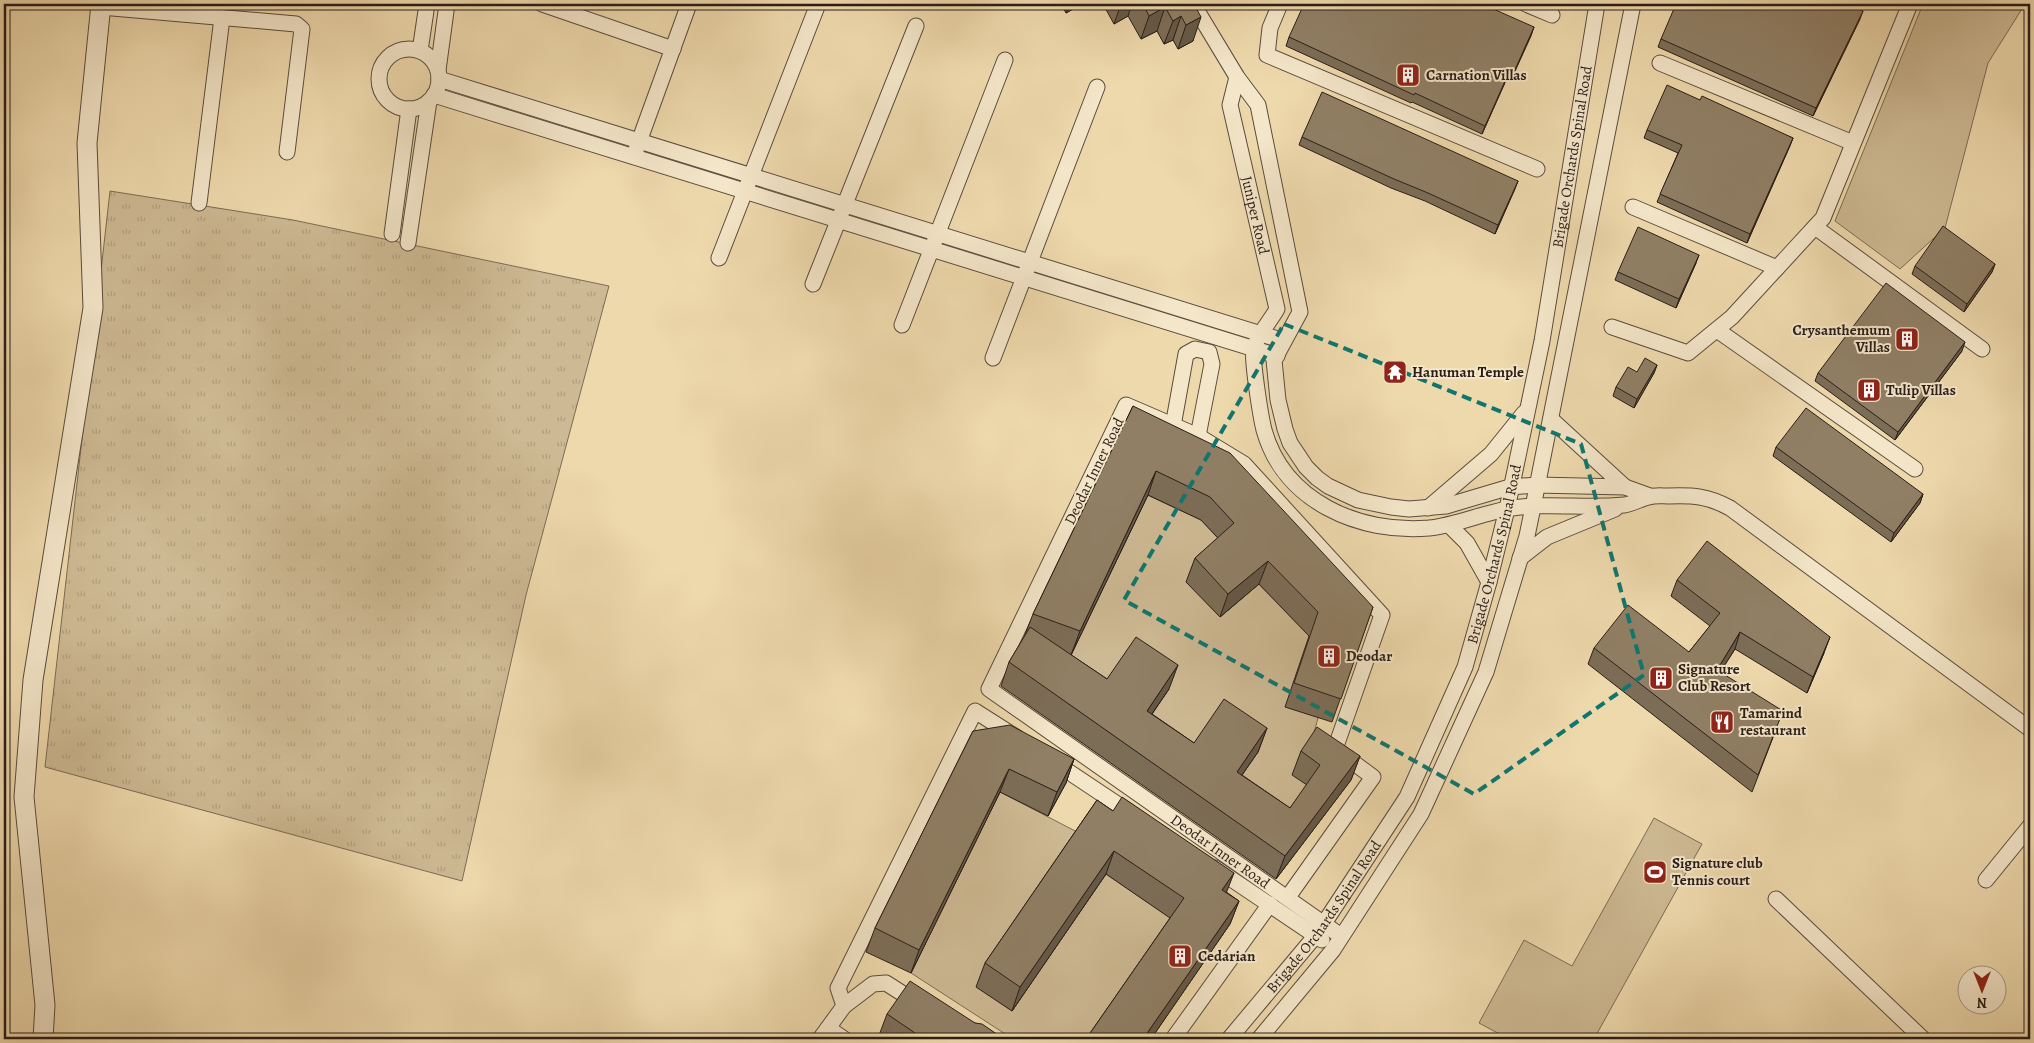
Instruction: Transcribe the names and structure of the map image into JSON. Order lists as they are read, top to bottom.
{
  "streets": {
    "street": ["Brigade Orchards Spinal Road", "Juniper Road", "Deodar Inner Road"]
  },
  "places": {
    "building": [
      "Carnation Villas",
      "Crysanthemum Villas",
      "Tulip Villas",
      "Deodar",
      "Signature Club Resort",
      "Cedarian"
    ],
    "temple": ["Hanuman Temple"],
    "restaurant": ["Tamarind restaurant"],
    "sports": ["Signature club Tennis court"]
  },
  "north": "bottom"
}
